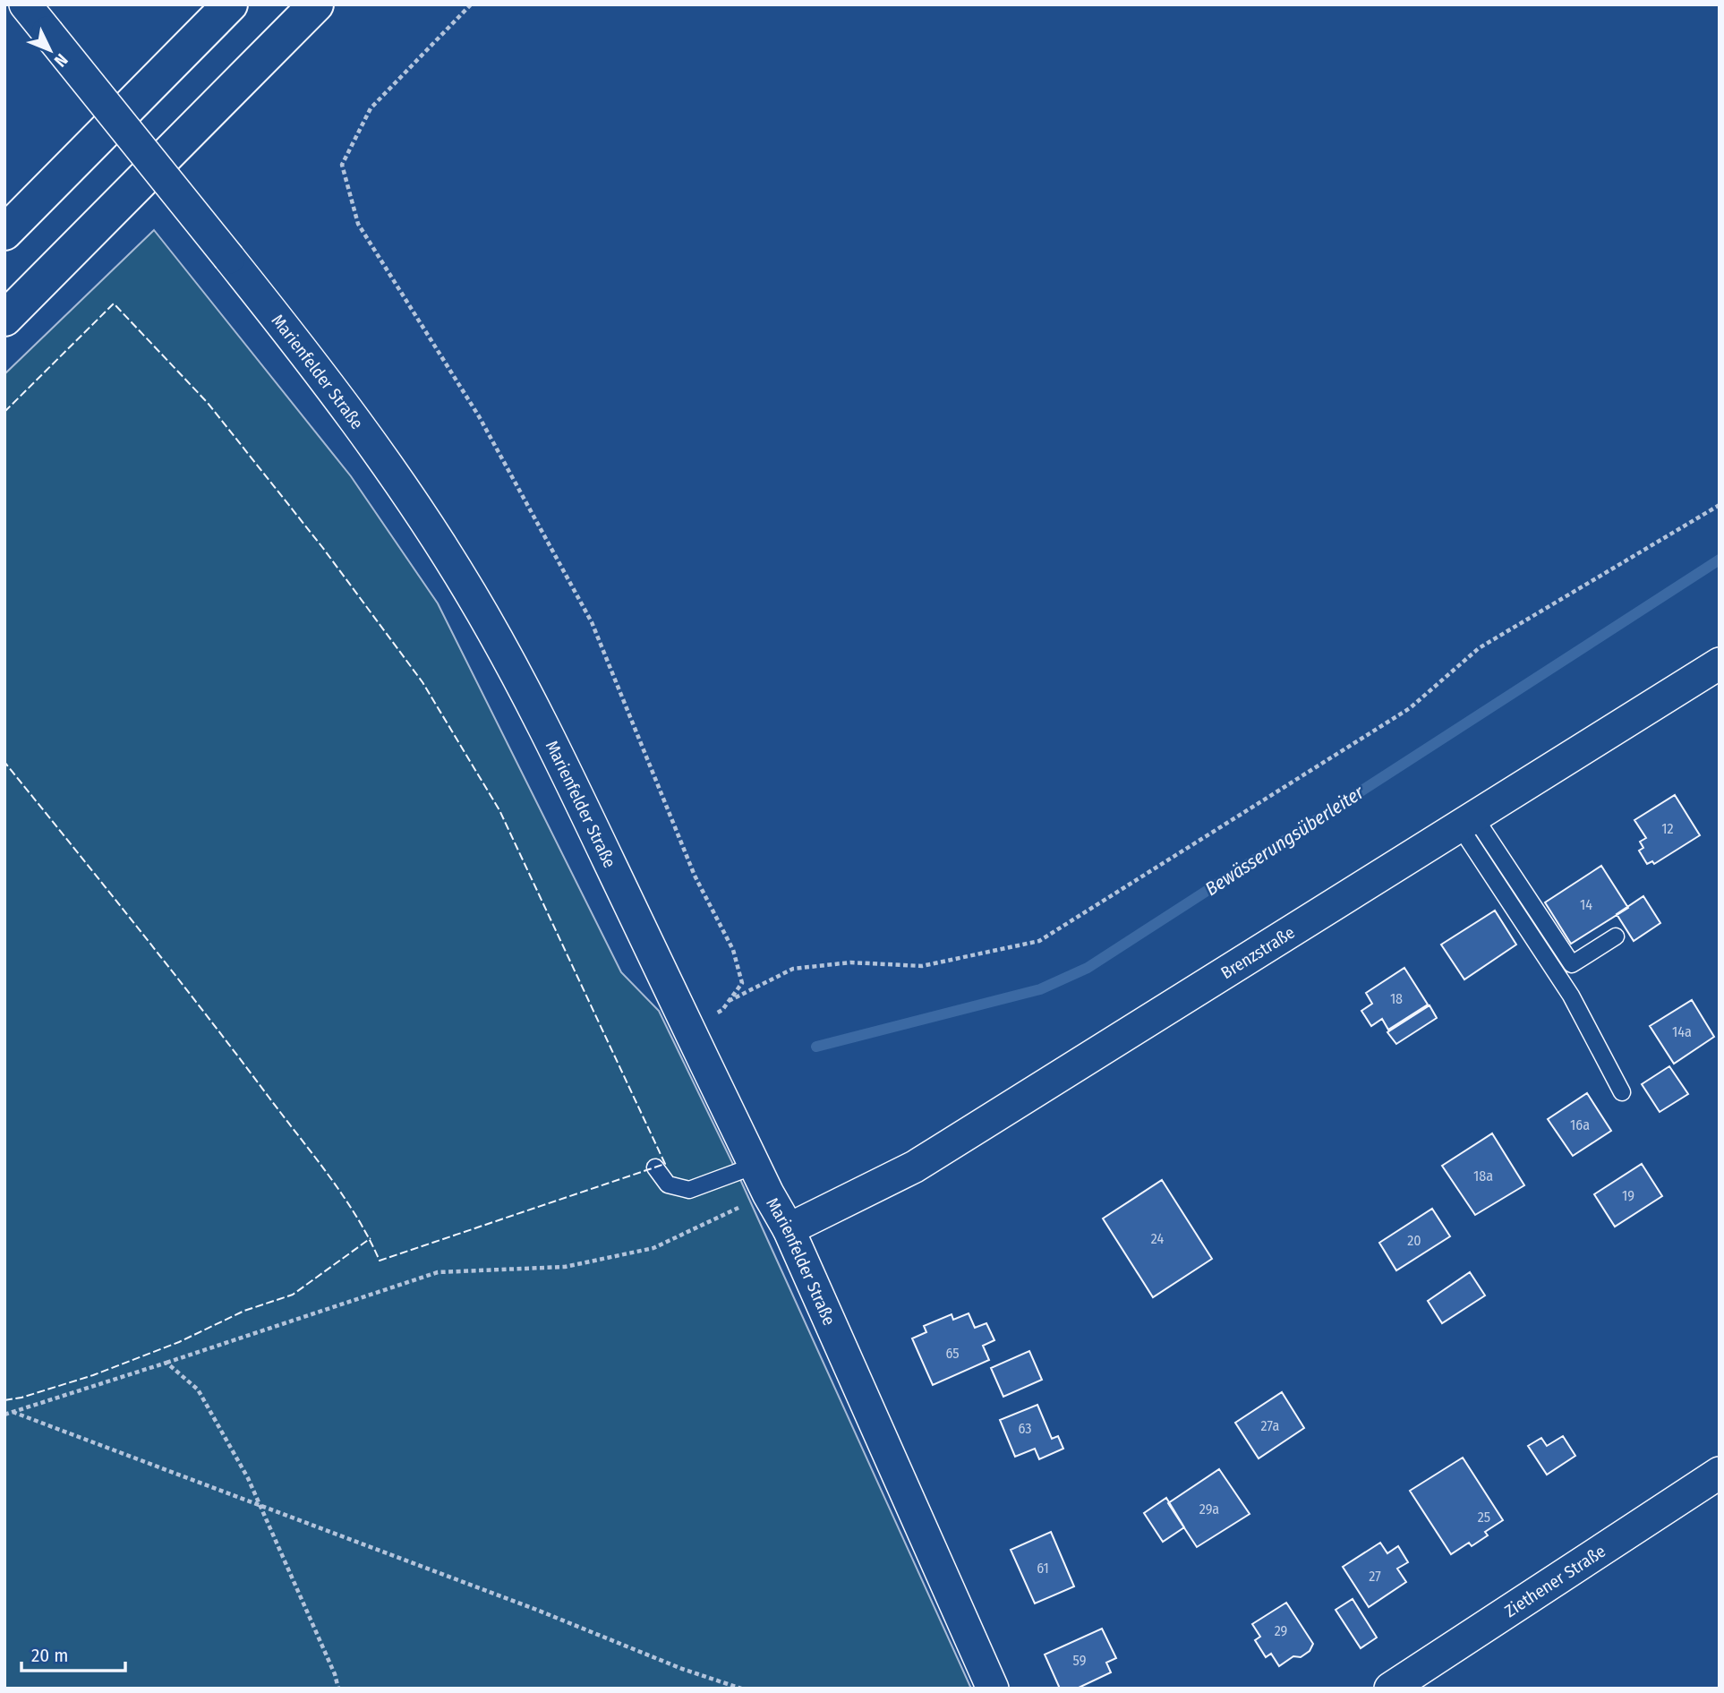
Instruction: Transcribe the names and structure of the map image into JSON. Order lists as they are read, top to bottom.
{
  "streets": {
    "street": ["Marienfelder Straße", "Brenzstraße", "Ziethener Straße"]
  },
  "crossings": [
    ["Marienfelder Straße", "Brenzstraße"]
  ],
  "water": ["Bewässerungsüberleiter"],
  "house_numbers": [
    "12",
    "14",
    "18",
    "14a",
    "16a",
    "18a",
    "19",
    "24",
    "20",
    "65",
    "27a",
    "63",
    "29a",
    "25",
    "61",
    "27",
    "29",
    "59"
  ],
  "scale_bar": "20 m",
  "north": "bottom right"
}
